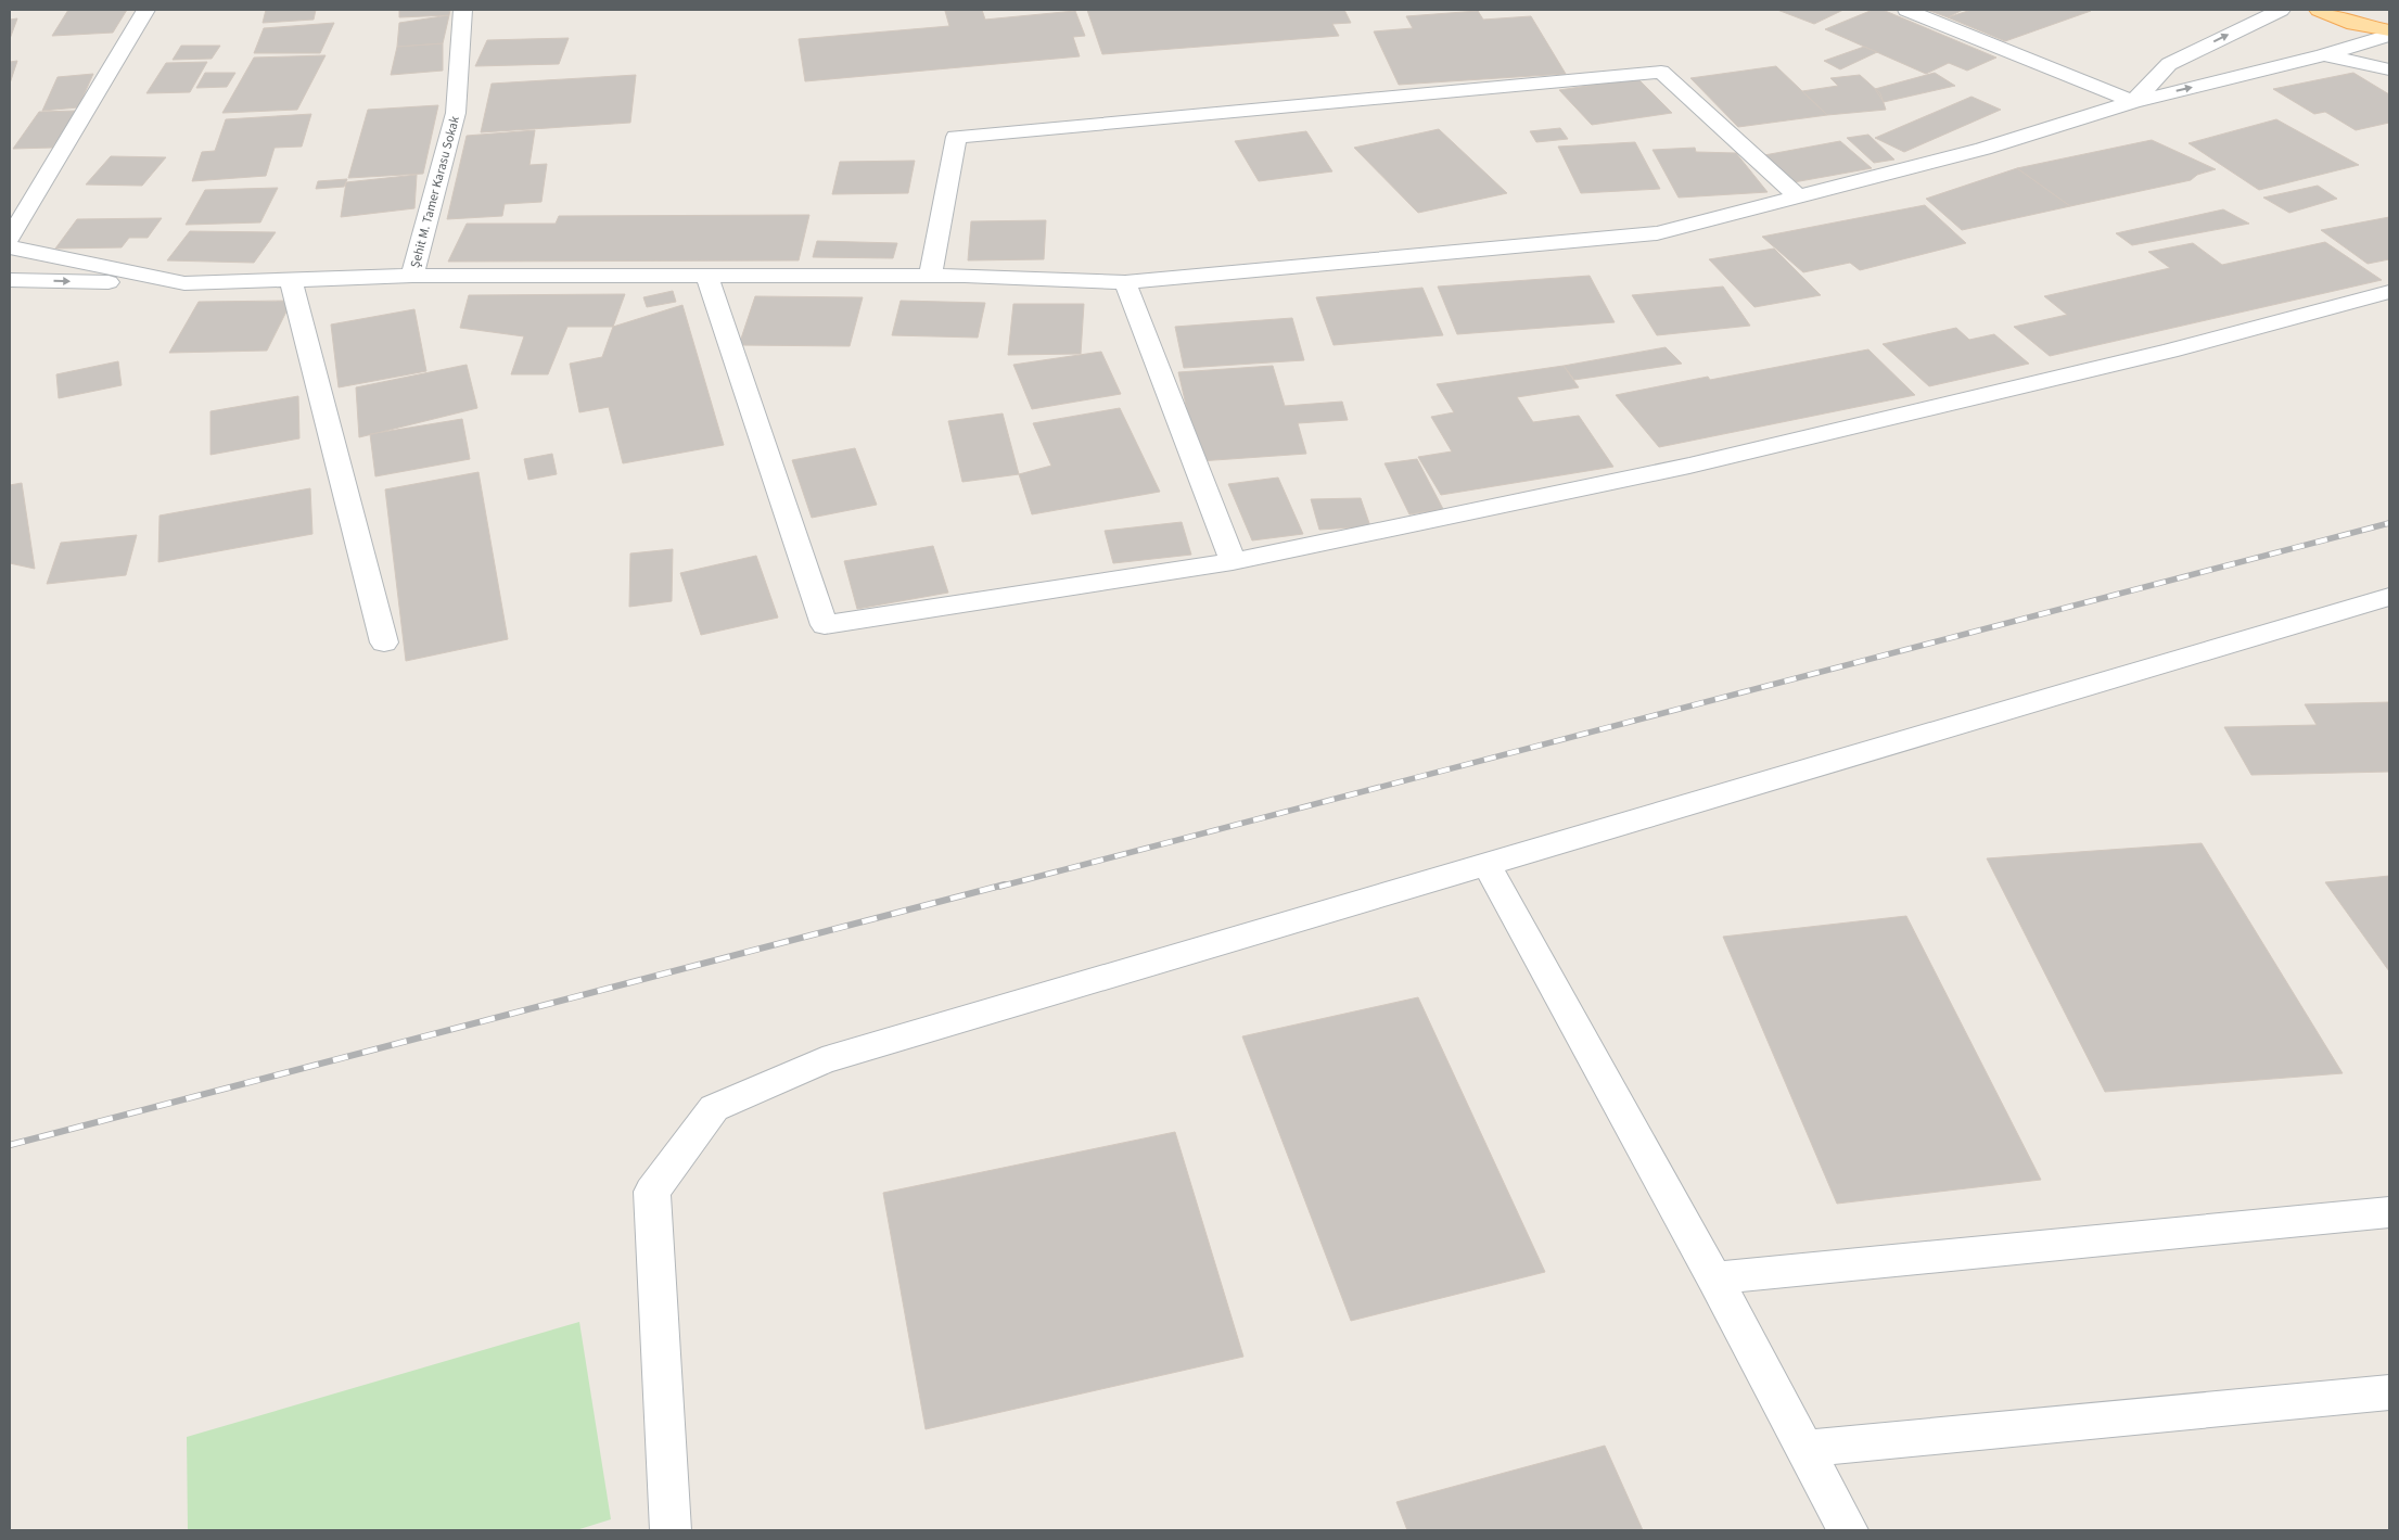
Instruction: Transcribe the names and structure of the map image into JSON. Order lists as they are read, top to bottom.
{
  "streets": {
    "street": ["Şehit M. Tamer Karasu Sokak"]
  }
}
